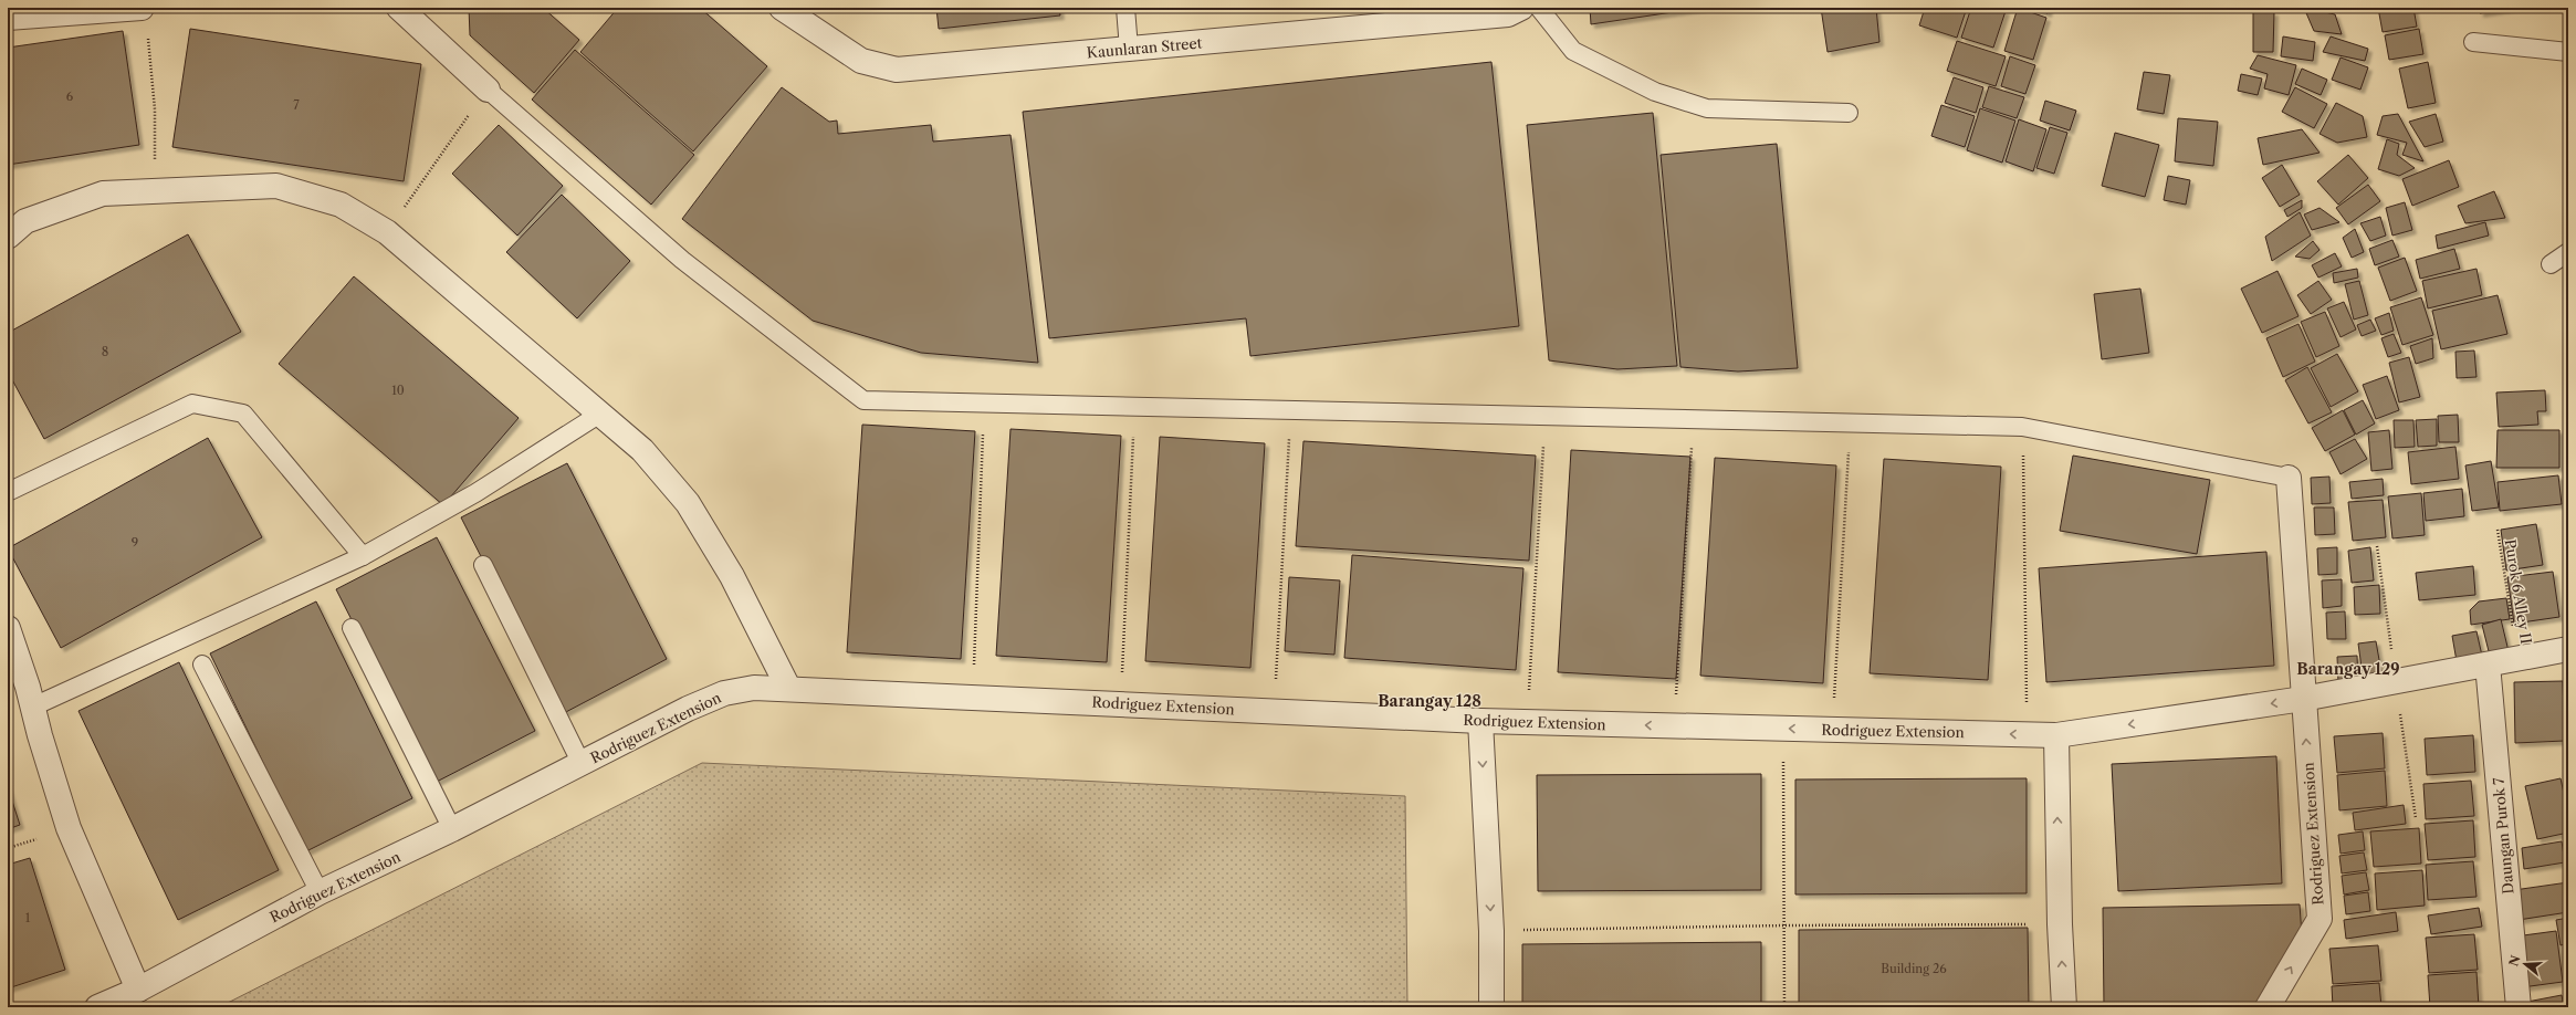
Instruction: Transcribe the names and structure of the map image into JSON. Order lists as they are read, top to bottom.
{
  "streets": {
    "street": ["Kaunlaran Street", "Rodriguez Extension", "Daungan Purok 7"],
    "path": ["Purok 6 Alley II"]
  },
  "crossings": [
    ["Purok 6 Alley II", "Rodriguez Extension"],
    ["Rodriguez Extension", "Daungan Purok 7"]
  ],
  "districts": ["Barangay 129", "Barangay 128"],
  "house_numbers": [
    "6",
    "7",
    "8",
    "10",
    "9",
    "1",
    "Building 26"
  ],
  "north": "left"
}
